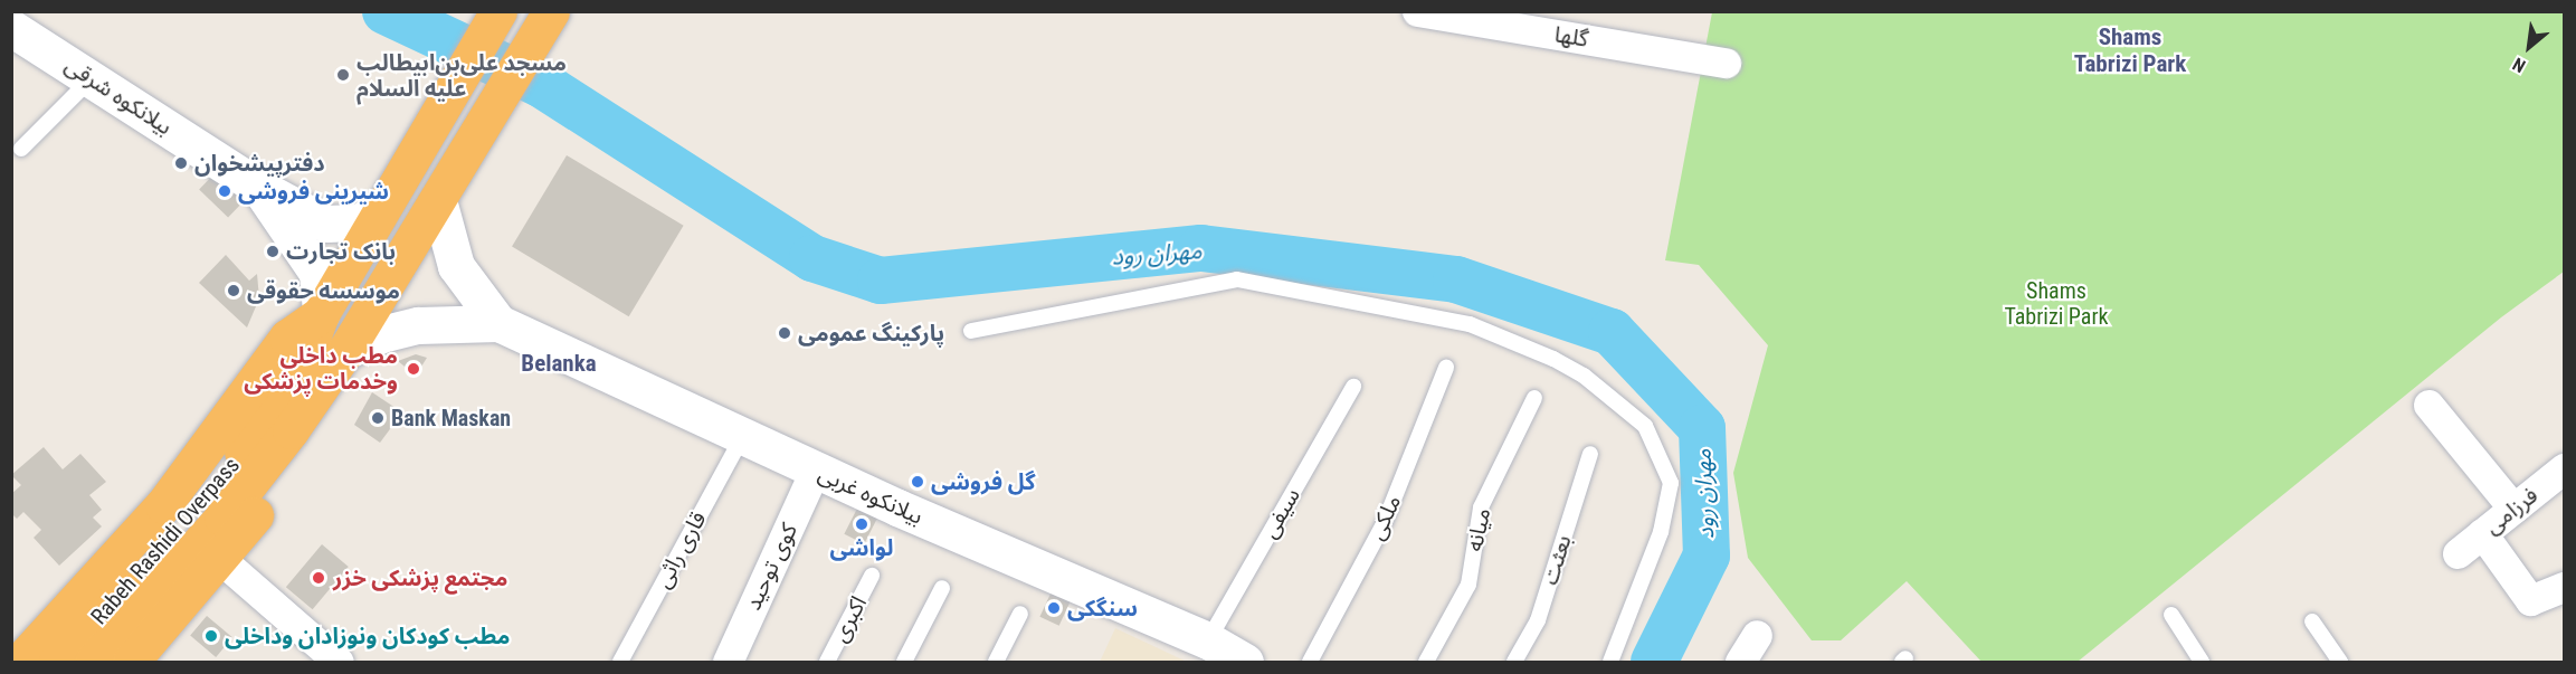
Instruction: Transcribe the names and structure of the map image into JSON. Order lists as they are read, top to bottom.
{
  "streets": {
    "highway": ["Rabeh Rashidi Overpass"],
    "street": [
      "گلها",
      "بیلانکوه شرقی",
      "بیلانکوه غربی",
      "فرزامی",
      "کوی توحید"
    ],
    "lane": [
      "سیفی",
      "ملکی",
      "میانه",
      "قاری راثی",
      "بعثت",
      "اکبری"
    ]
  },
  "crossings": [
    ["بیلانکوه غربی", "سیفی"],
    ["بیلانکوه غربی", "قاری راثی"],
    ["بیلانکوه غربی", "کوی توحید"]
  ],
  "districts": ["Shams Tabrizi Park", "Belanka"],
  "water": ["مهران رود"],
  "parks": ["Shams Tabrizi Park"],
  "places": [
    "مسجد علی‌بن‌ابیطالب علیه السلام",
    "دفترپیشخوان",
    "شیرینی فروشی",
    "بانک تجارت",
    "موسسه حقوقی",
    "پارکینگ عمومی",
    "مطب داخلی وخدمات پزشکی",
    "Bank Maskan",
    "گل فروشی",
    "لواشی",
    "مجتمع پزشکی خزر",
    "سنگکی",
    "مطب کودکان ونوزادان وداخلی"
  ],
  "north": "bottom left"
}
